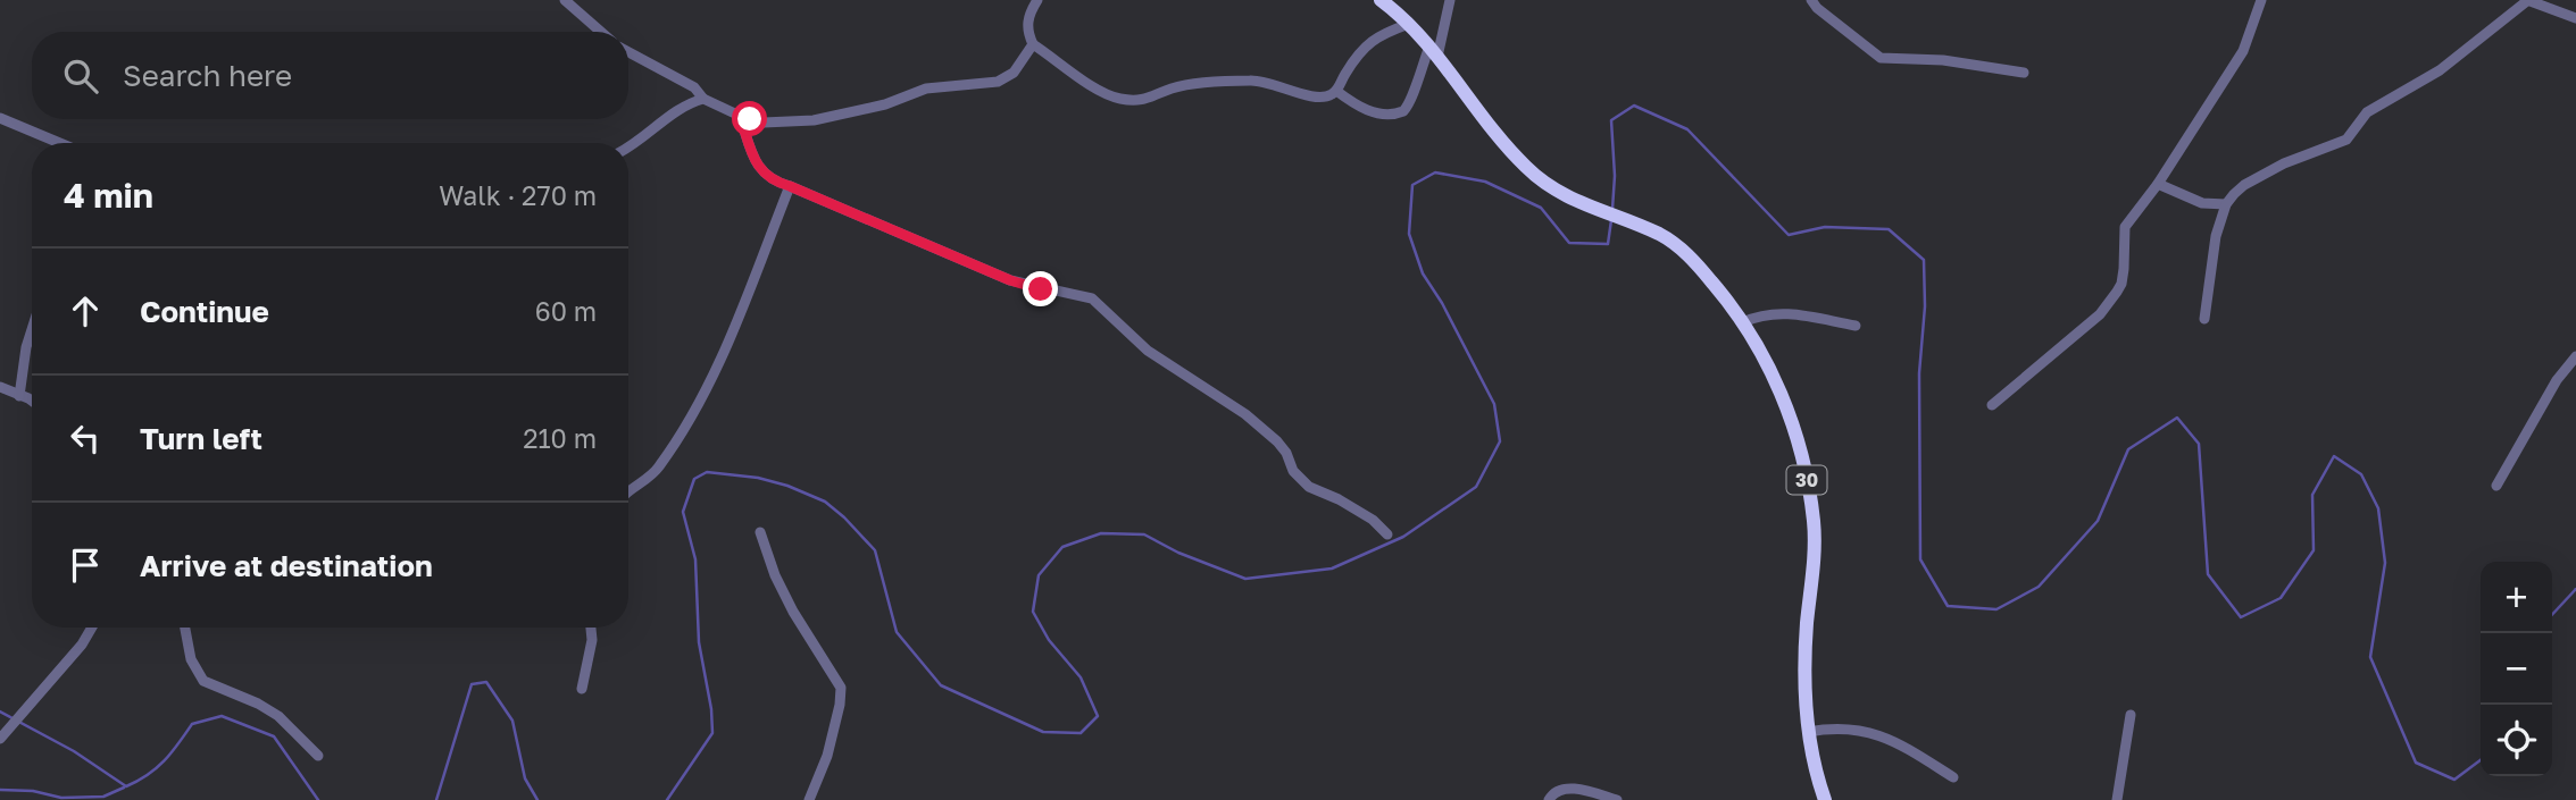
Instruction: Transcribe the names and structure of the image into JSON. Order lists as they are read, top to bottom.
{
  "streets": {
    "highway": ["30"]
  },
  "page": {
    "search": "Search here",
    "heading": ["4 min", "Walk · 270 m"],
    "list": [
      ["Continue", "60 m"],
      ["Turn left", "210 m"],
      "Arrive at destination"
    ],
    "map_buttons": ["+", "−"]
  }
}
